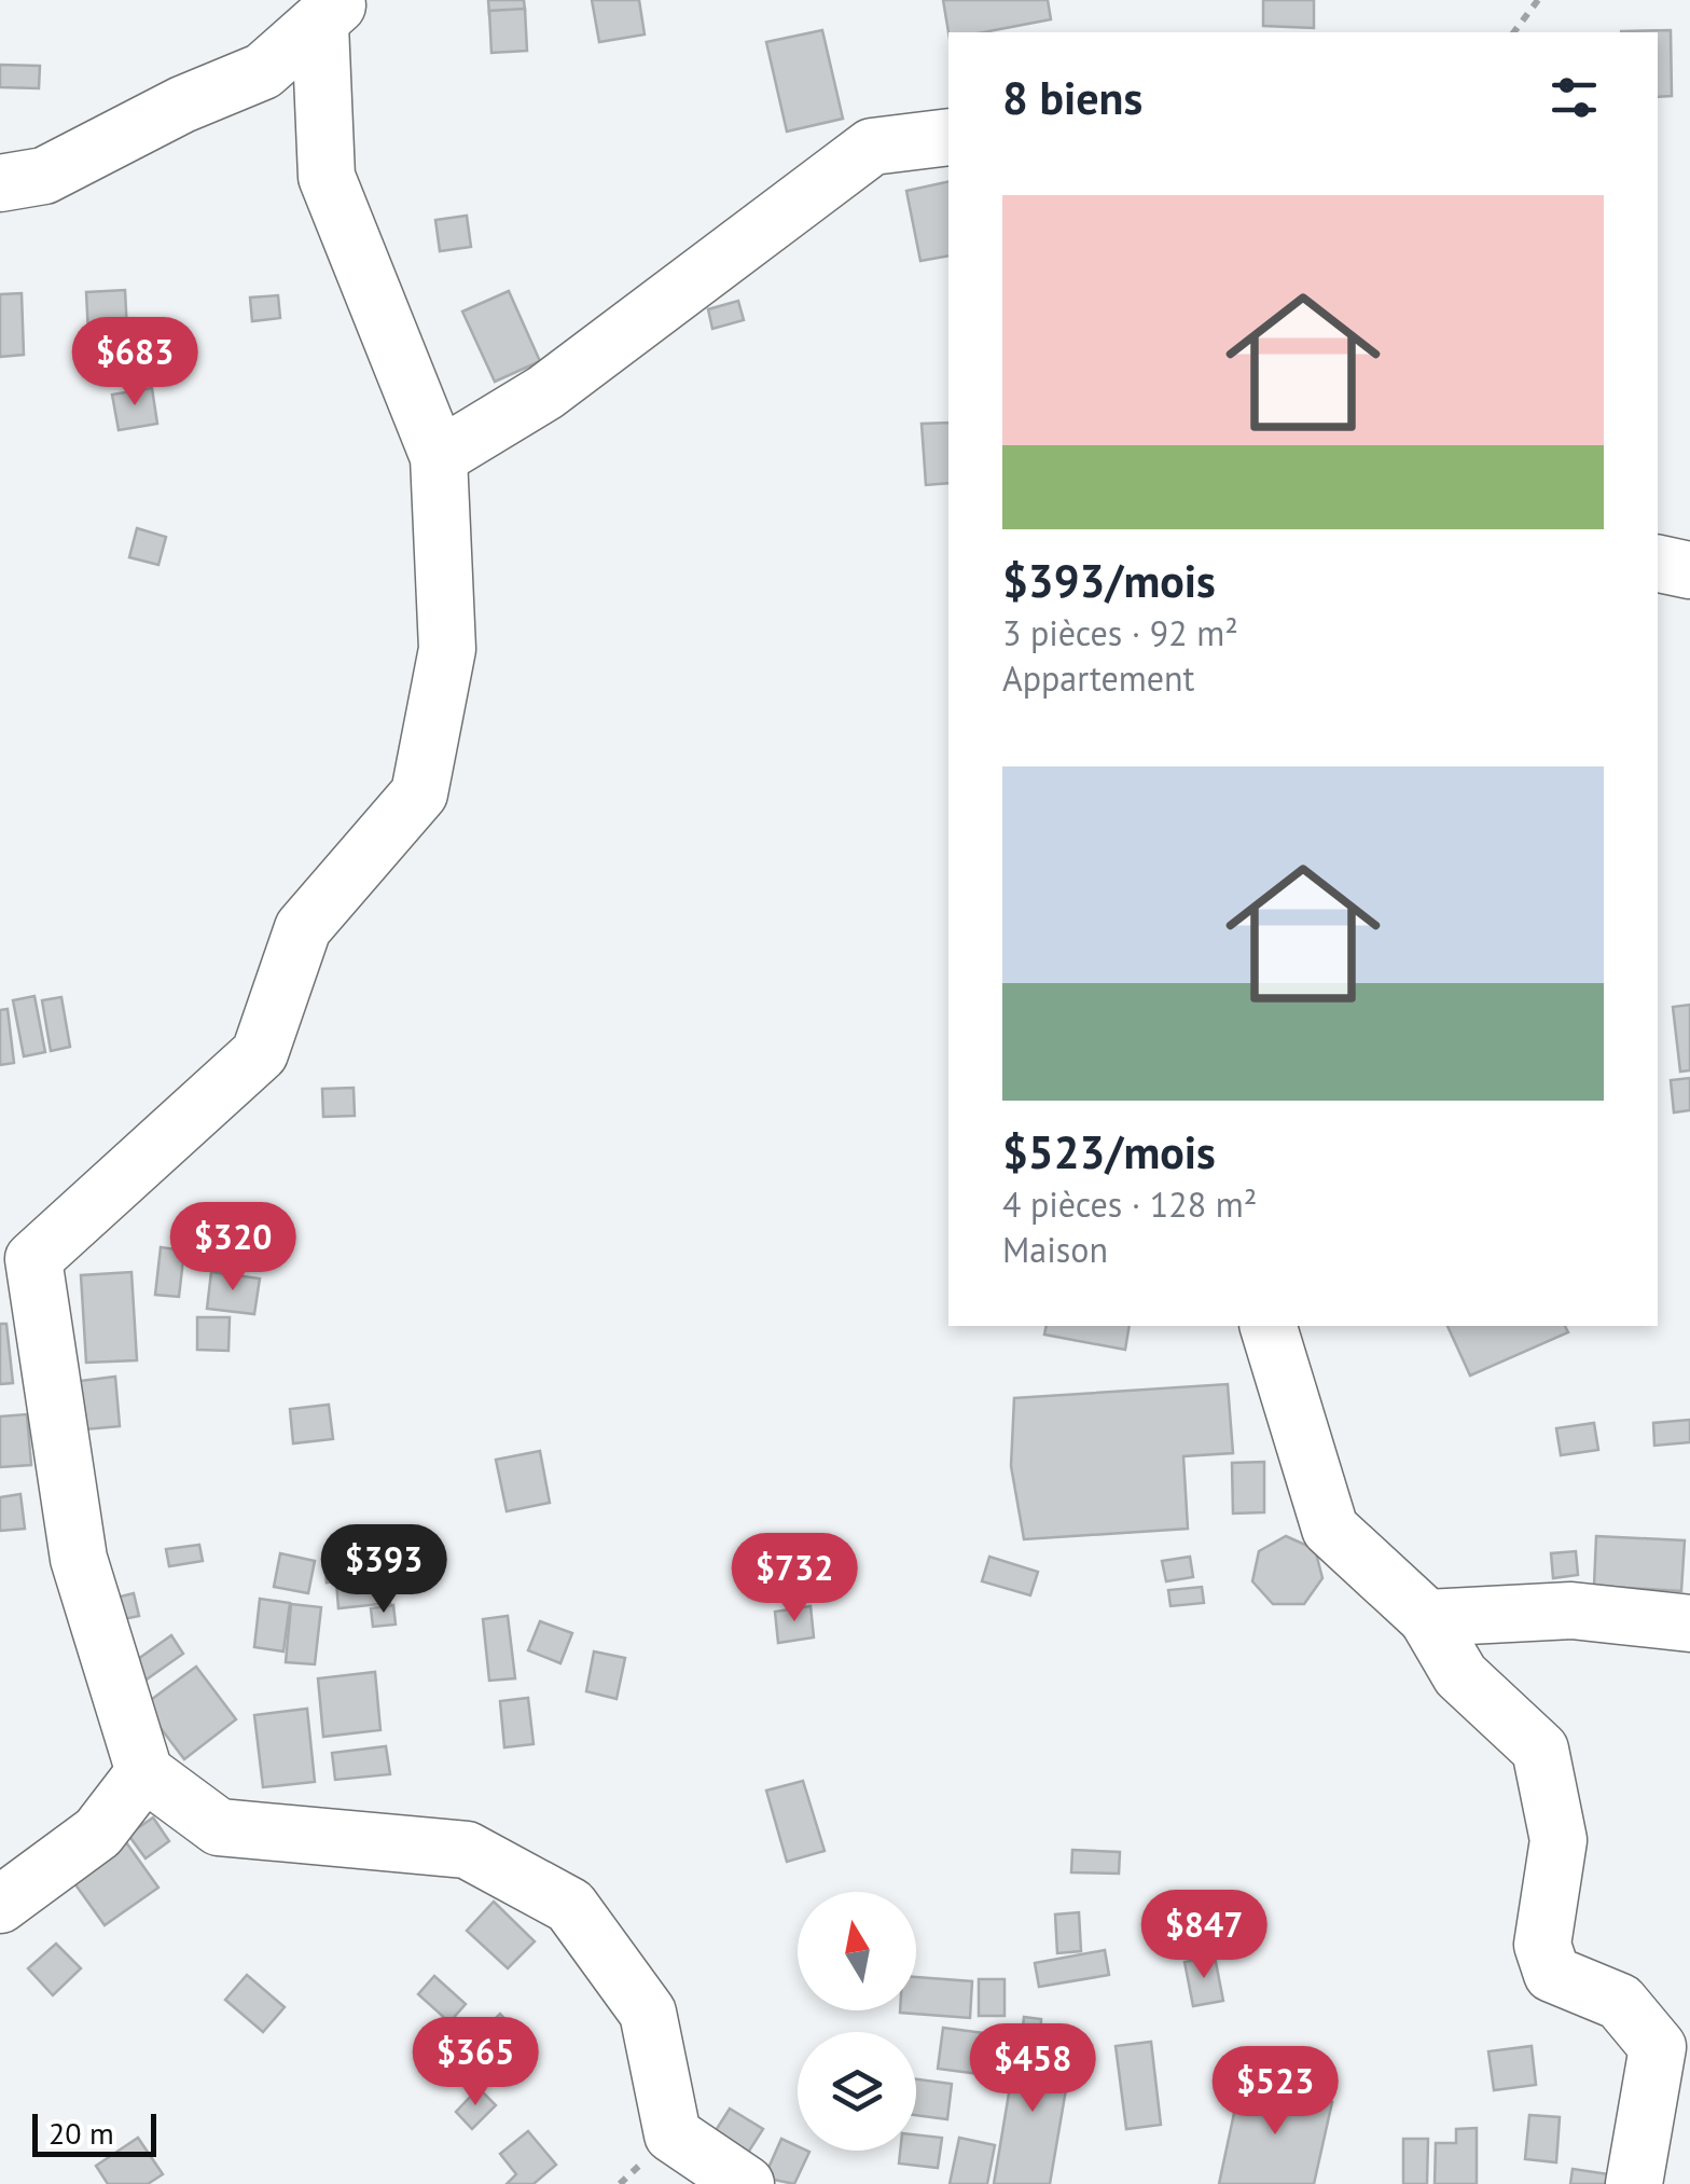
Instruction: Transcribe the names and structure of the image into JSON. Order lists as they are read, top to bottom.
{
  "scale_bar": "20 m",
  "north": "top",
  "page": {
    "heading": "8 biens",
    "list": [
      {
        "name": "$393/mois",
        "note": "3 pièces · 92 m² · Appartement"
      },
      {
        "name": "$523/mois",
        "note": "4 pièces · 128 m² · Maison"
      }
    ],
    "price": [
      "$683",
      "$320",
      "$393",
      "$732",
      "$847",
      "$365",
      "$458",
      "$523"
    ],
    "scale": "20 m"
  }
}
